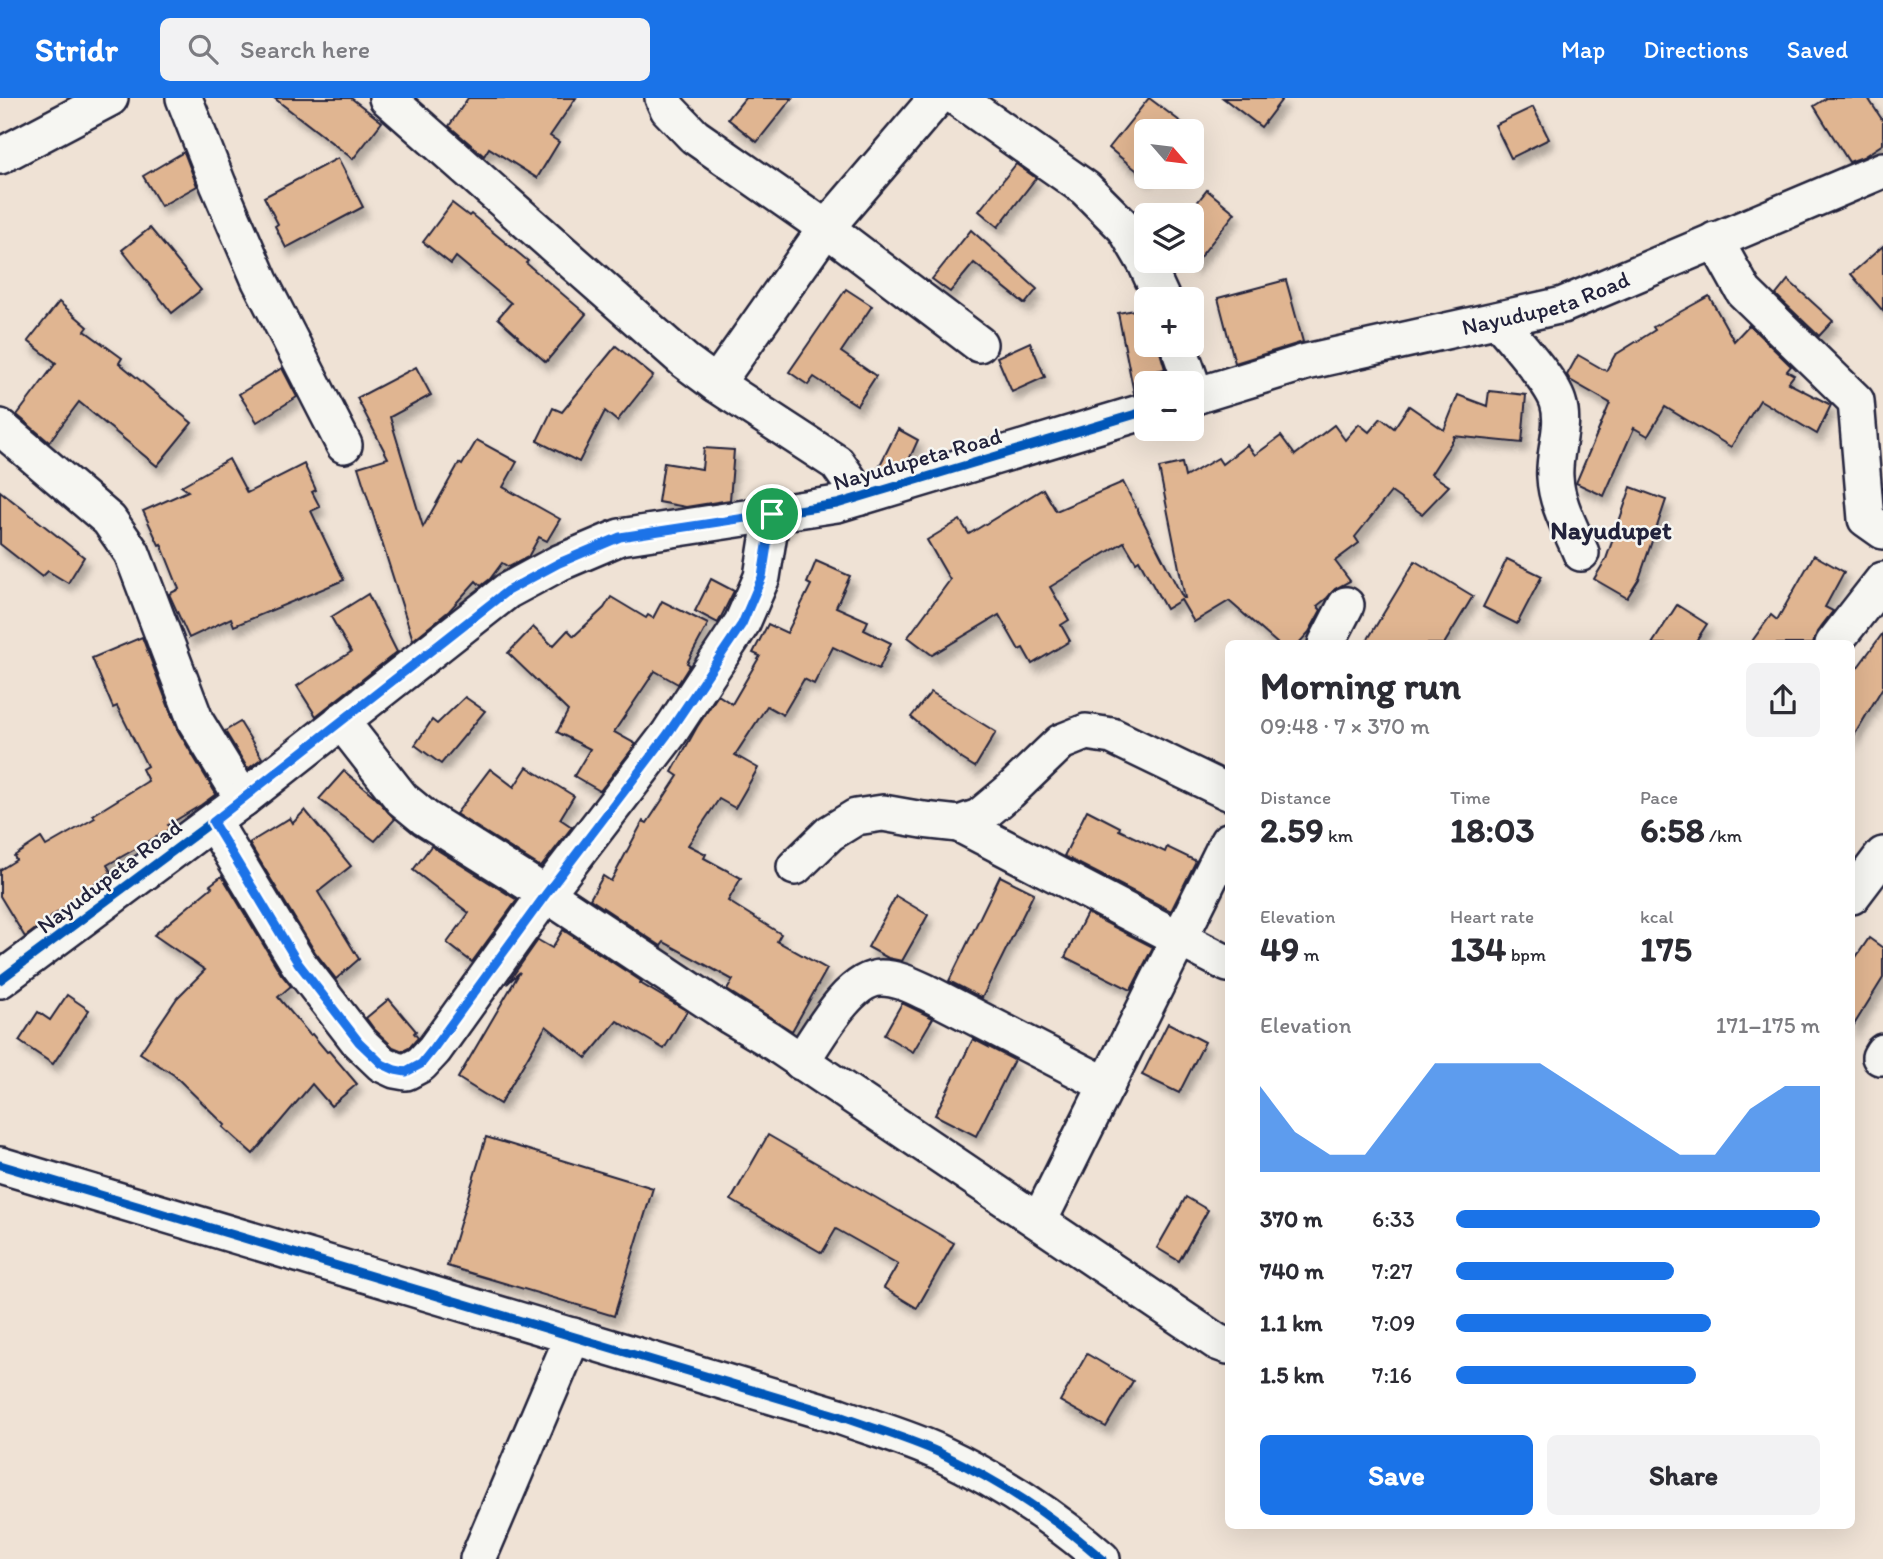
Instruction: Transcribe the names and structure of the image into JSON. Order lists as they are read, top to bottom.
{
  "streets": {
    "street": ["Nayudupeta Road"]
  },
  "districts": ["Nayudupet"],
  "north": "bottom right",
  "page": {
    "header": "Stridr",
    "search": "Search here",
    "nav": ["Map", "Directions", "Saved"],
    "map_buttons": ["+", "−"],
    "heading": ["Morning run", "09:48 · 7 × 370 m"],
    "stats": [
      ["Distance", "2.59 km"],
      ["Time", "18:03"],
      ["Pace", "6:58 /km"],
      ["Elevation", "49 m"],
      ["Heart rate", "134 bpm"],
      ["kcal", "175"]
    ],
    "chart": ["Elevation", "171–175 m"],
    "list": [
      {
        "name": "370 m",
        "note": "6:33"
      },
      {
        "name": "740 m",
        "note": "7:27"
      },
      {
        "name": "1.1 km",
        "note": "7:09"
      },
      {
        "name": "1.5 km",
        "note": "7:16"
      }
    ],
    "buttons": ["Save", "Share"]
  }
}
